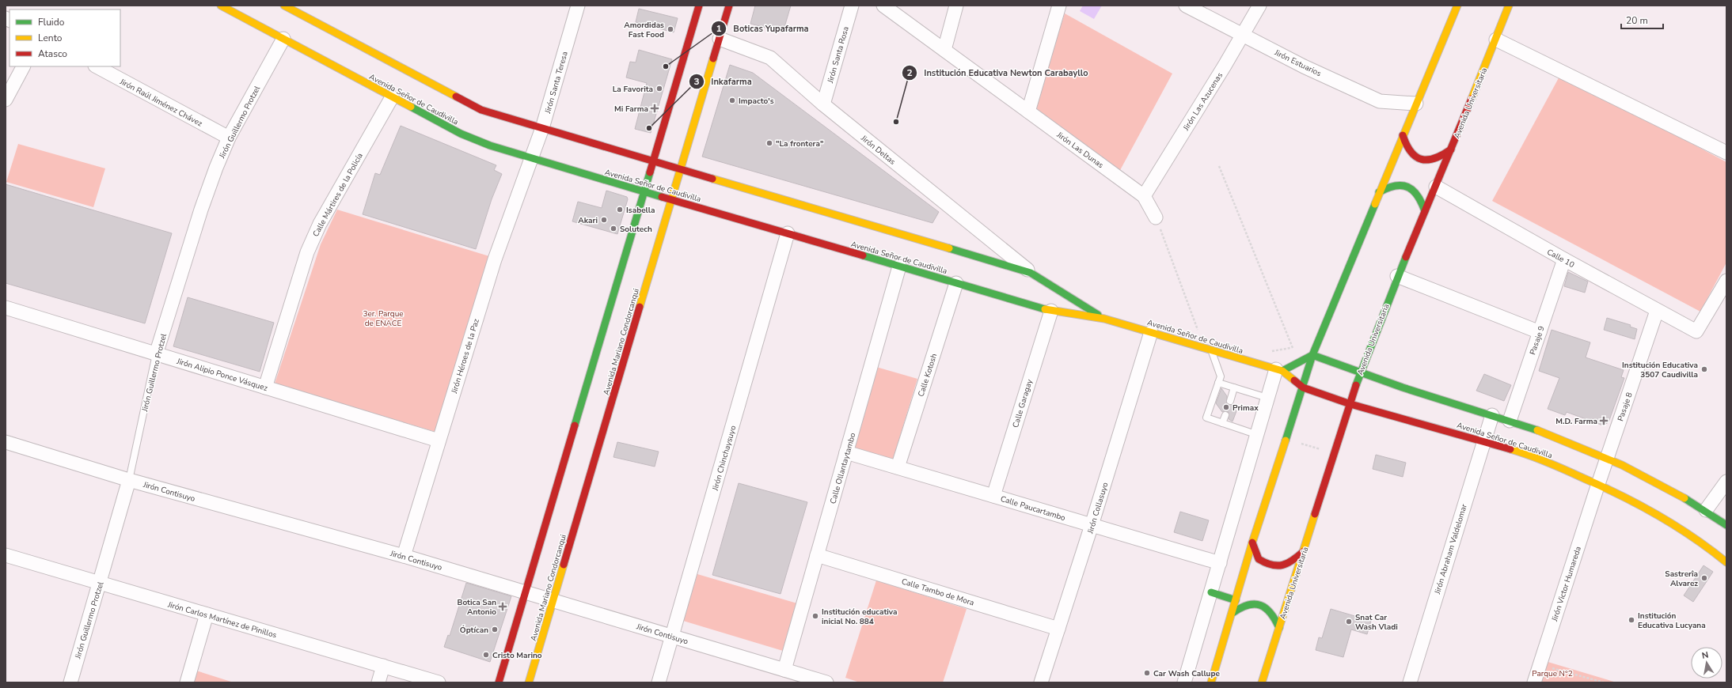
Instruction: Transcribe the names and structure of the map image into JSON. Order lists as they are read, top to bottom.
{
  "streets": {
    "main road": ["Avenida Señor de Caudivilla", "Avenida Universitaria", "Avenida Mariano Condorcanqui"],
    "street": [
      "Jirón Santa Rosa",
      "Jirón Estuarios",
      "Jirón Santa Teresa",
      "Jirón Las Azucenas",
      "Jirón Raúl Jiménez Chávez",
      "Jirón Guillermo Protzel",
      "Jirón Deltas",
      "Jirón Las Dunas",
      "Calle Mártires de la Policía",
      "Calle 10",
      "Pasaje 9",
      "Jirón Héroes de la Paz",
      "Jirón Alipio Ponce Vásquez",
      "Calle Kotosh",
      "Calle Garagay",
      "Pasaje 8",
      "Jirón Chinchaysuyo",
      "Calle Ollantaytambo",
      "Jirón Contisuyo",
      "Calle Paucartambo",
      "Jirón Collasuyo",
      "Jirón Abraham Valdelomar",
      "Jirón Victor Humareda",
      "Calle Tambo de Mora",
      "Jirón Carlos Martínez de Pinillos"
    ]
  },
  "crossings": [
    ["Jirón Santa Rosa", "Jirón Deltas"],
    ["Jirón Estuarios", "Jirón Las Azucenas"],
    ["Jirón Santa Teresa", "Avenida Señor de Caudivilla"],
    ["Jirón Santa Teresa", "Jirón Héroes de la Paz"],
    ["Avenida Señor de Caudivilla", "Avenida Universitaria"],
    ["Avenida Señor de Caudivilla", "Jirón Guillermo Protzel"],
    ["Avenida Señor de Caudivilla", "Jirón Deltas"],
    ["Avenida Señor de Caudivilla", "Calle Mártires de la Policía"],
    ["Avenida Señor de Caudivilla", "Avenida Mariano Condorcanqui"],
    ["Avenida Señor de Caudivilla", "Jirón Héroes de la Paz"],
    ["Avenida Señor de Caudivilla", "Calle Kotosh"],
    ["Avenida Señor de Caudivilla", "Calle Garagay"],
    ["Avenida Señor de Caudivilla", "Pasaje 8"],
    ["Avenida Señor de Caudivilla", "Jirón Chinchaysuyo"],
    ["Avenida Señor de Caudivilla", "Calle Ollantaytambo"],
    ["Avenida Señor de Caudivilla", "Jirón Collasuyo"],
    ["Avenida Señor de Caudivilla", "Jirón Abraham Valdelomar"],
    ["Avenida Señor de Caudivilla", "Jirón Victor Humareda"],
    ["Jirón Las Azucenas", "Jirón Las Dunas"],
    ["Jirón Raúl Jiménez Chávez", "Jirón Guillermo Protzel"],
    ["Avenida Universitaria", "Calle 10"],
    ["Jirón Guillermo Protzel", "Jirón Alipio Ponce Vásquez"],
    ["Jirón Guillermo Protzel", "Jirón Contisuyo"],
    ["Jirón Guillermo Protzel", "Jirón Carlos Martínez de Pinillos"],
    ["Jirón Deltas", "Avenida Mariano Condorcanqui"],
    ["Calle Mártires de la Policía", "Jirón Alipio Ponce Vásquez"],
    ["Calle 10", "Pasaje 9"],
    ["Calle 10", "Pasaje 8"],
    ["Avenida Mariano Condorcanqui", "Jirón Contisuyo"],
    ["Jirón Héroes de la Paz", "Jirón Alipio Ponce Vásquez"],
    ["Jirón Héroes de la Paz", "Jirón Contisuyo"],
    ["Calle Kotosh", "Calle Paucartambo"],
    ["Calle Garagay", "Calle Paucartambo"],
    ["Pasaje 8", "Jirón Victor Humareda"],
    ["Jirón Chinchaysuyo", "Jirón Contisuyo"],
    ["Calle Ollantaytambo", "Jirón Contisuyo"],
    ["Calle Ollantaytambo", "Calle Paucartambo"],
    ["Calle Ollantaytambo", "Calle Tambo de Mora"],
    ["Calle Paucartambo", "Jirón Collasuyo"],
    ["Jirón Collasuyo", "Calle Tambo de Mora"]
  ],
  "parks": ["3er. Parque de ENACE", "Parque N°2"],
  "places": {
    "other": [
      "Amordidas Fast Food",
      "Boticas Yupafarma",
      "La Favorita",
      "Impacto's",
      "Institución Educativa Newton Carabayllo",
      "Inkafarma",
      "\"La frontera\"",
      "Isabella",
      "Akari",
      "Solutech",
      "Institución Educativa 3507 Caudivilla",
      "Primax",
      "Sastrerîa Alvarez",
      "Institución educativa inicial No. 884",
      "Institución Educativa Lucyana",
      "Snat Car Wash Vladi",
      "Óptícan",
      "Cristo Marino",
      "Car Wash Callupe"
    ],
    "health": ["Mi Farma", "M.D. Farma", "Botica San Antonio"]
  },
  "legend": ["Fluido", "Lento", "Atasco"],
  "scale_bar": "20 m",
  "north": "top"
}
